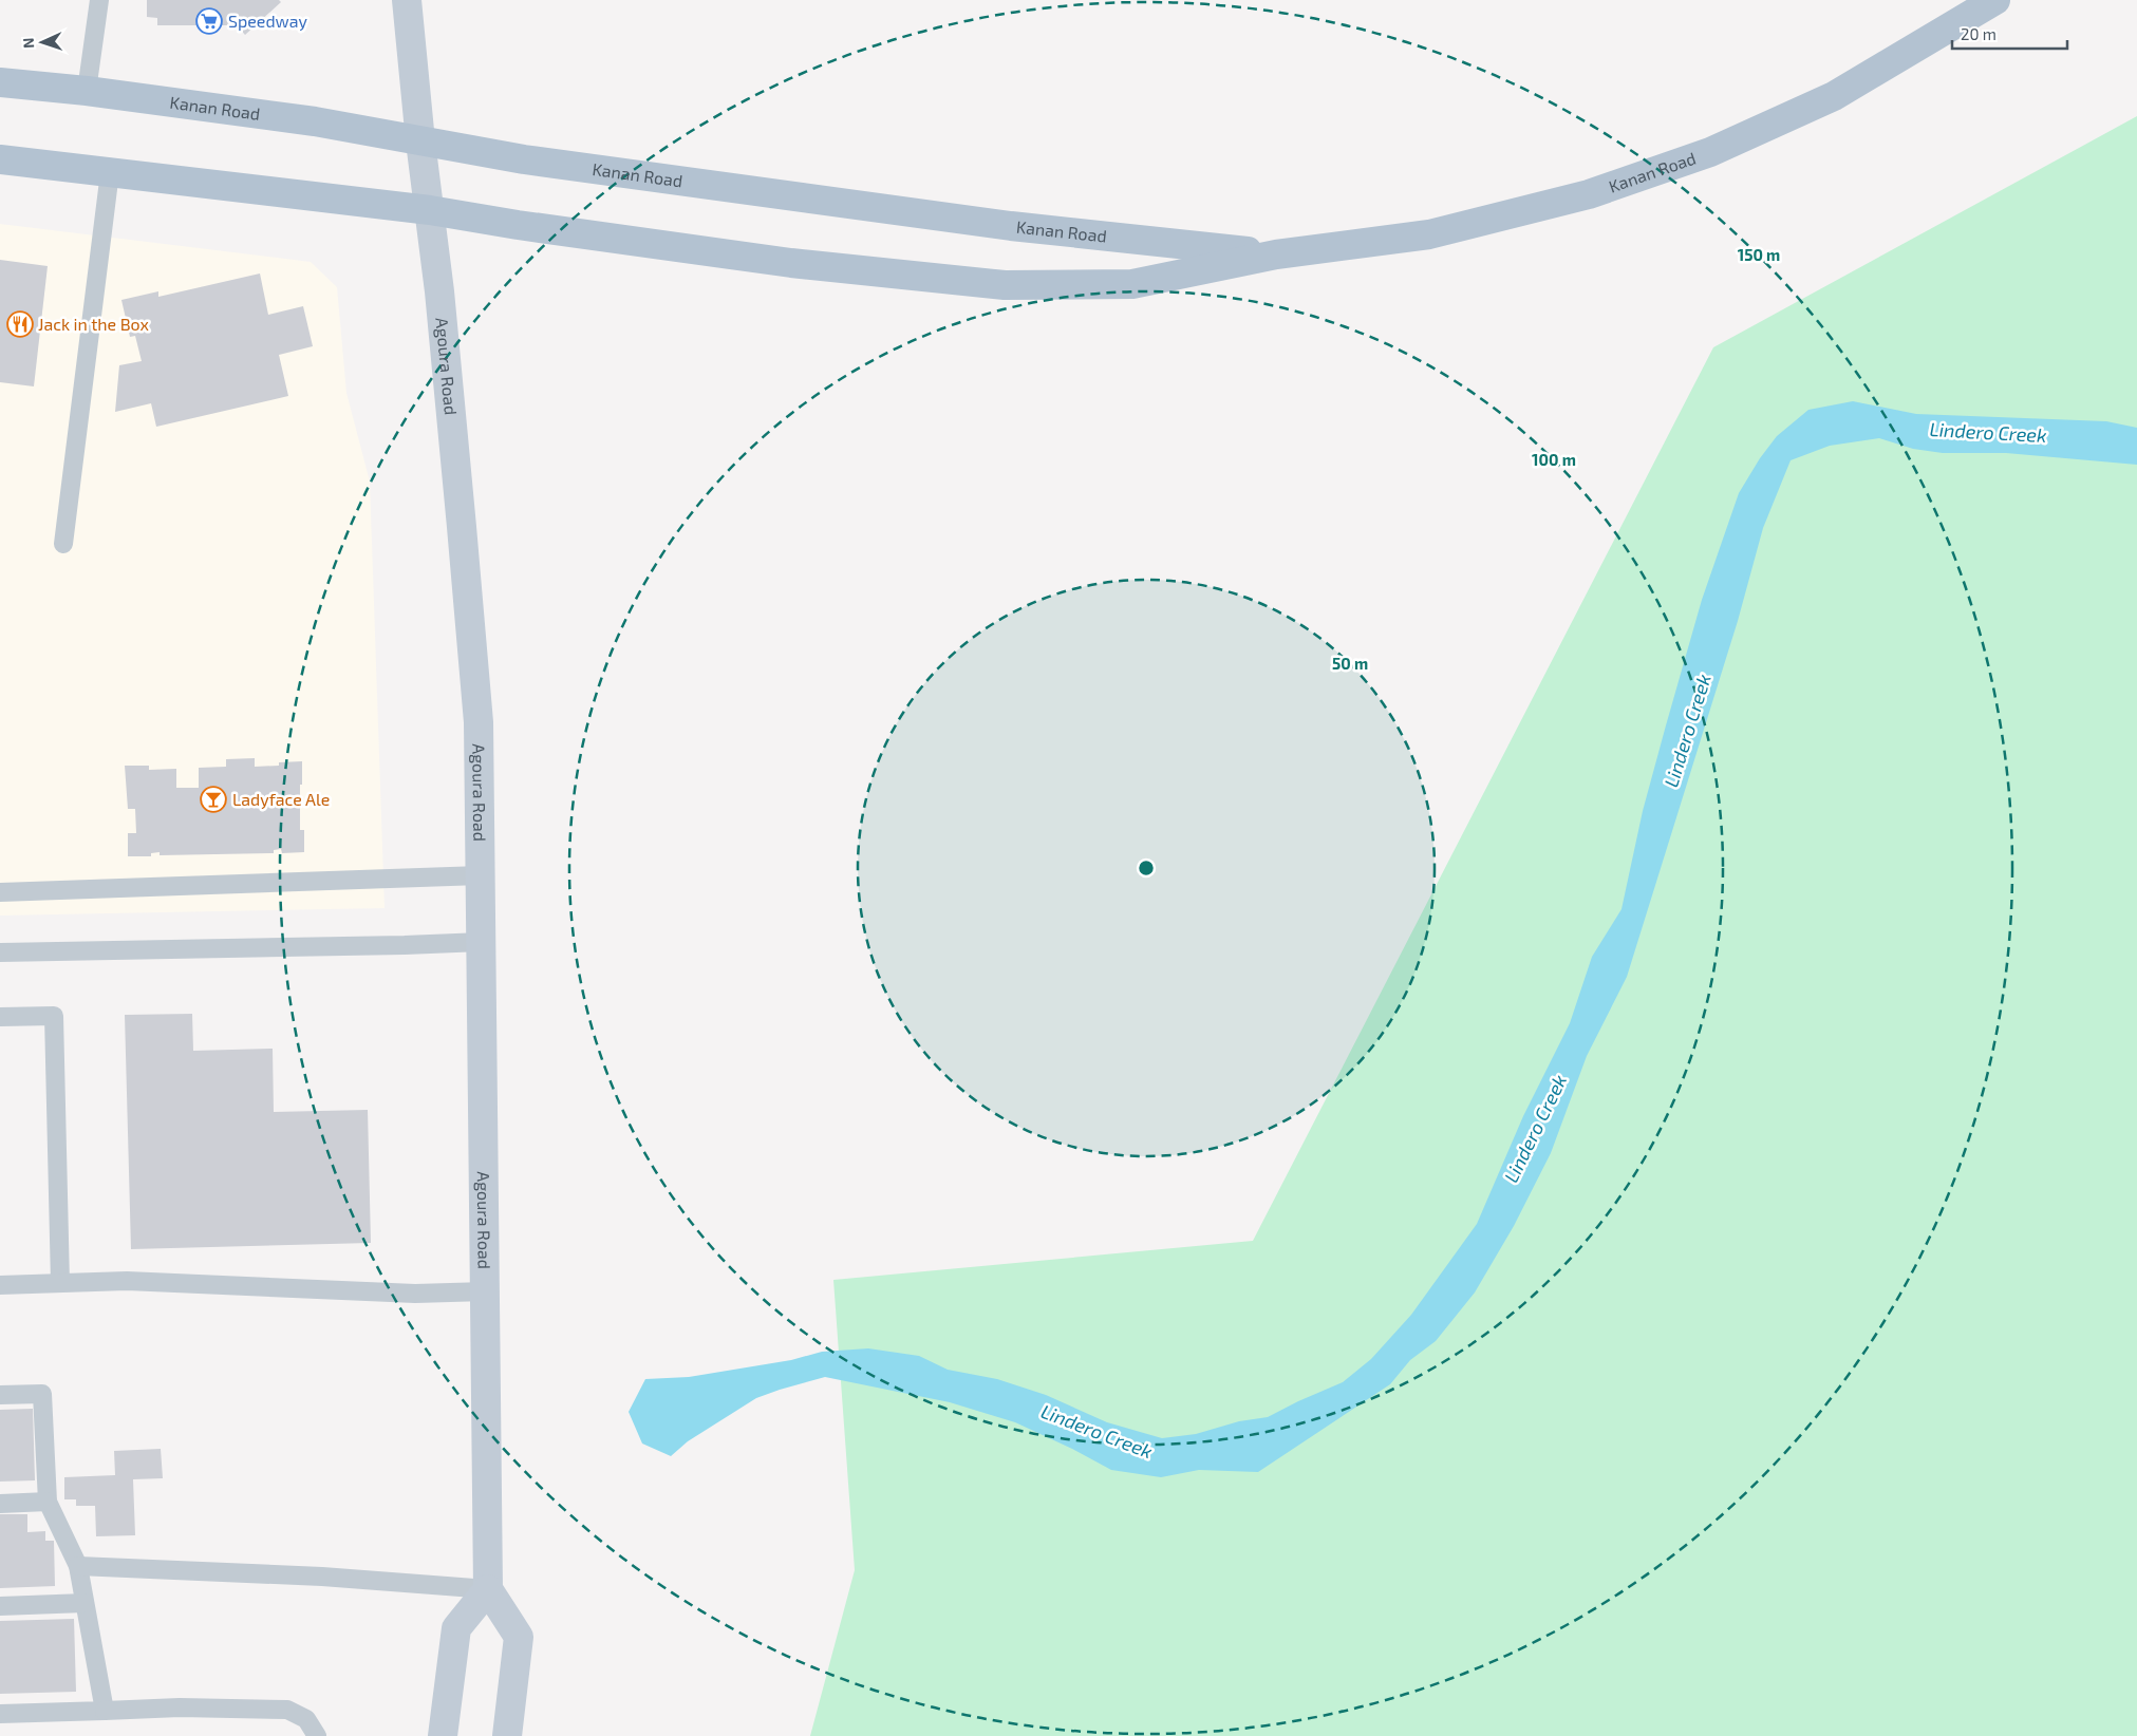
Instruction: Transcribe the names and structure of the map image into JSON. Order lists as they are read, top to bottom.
{
  "streets": {
    "main road": ["Kanan Road", "Agoura Road"]
  },
  "crossings": [
    ["Kanan Road", "Agoura Road"]
  ],
  "water": ["Lindero Creek"],
  "places": {
    "supermarket": ["Speedway"],
    "restaurant": ["Jack in the Box"],
    "bar": ["Ladyface Ale"]
  },
  "scale_bar": "20 m",
  "north": "left",
  "rings": ["150 m", "100 m", "50 m"]
}
